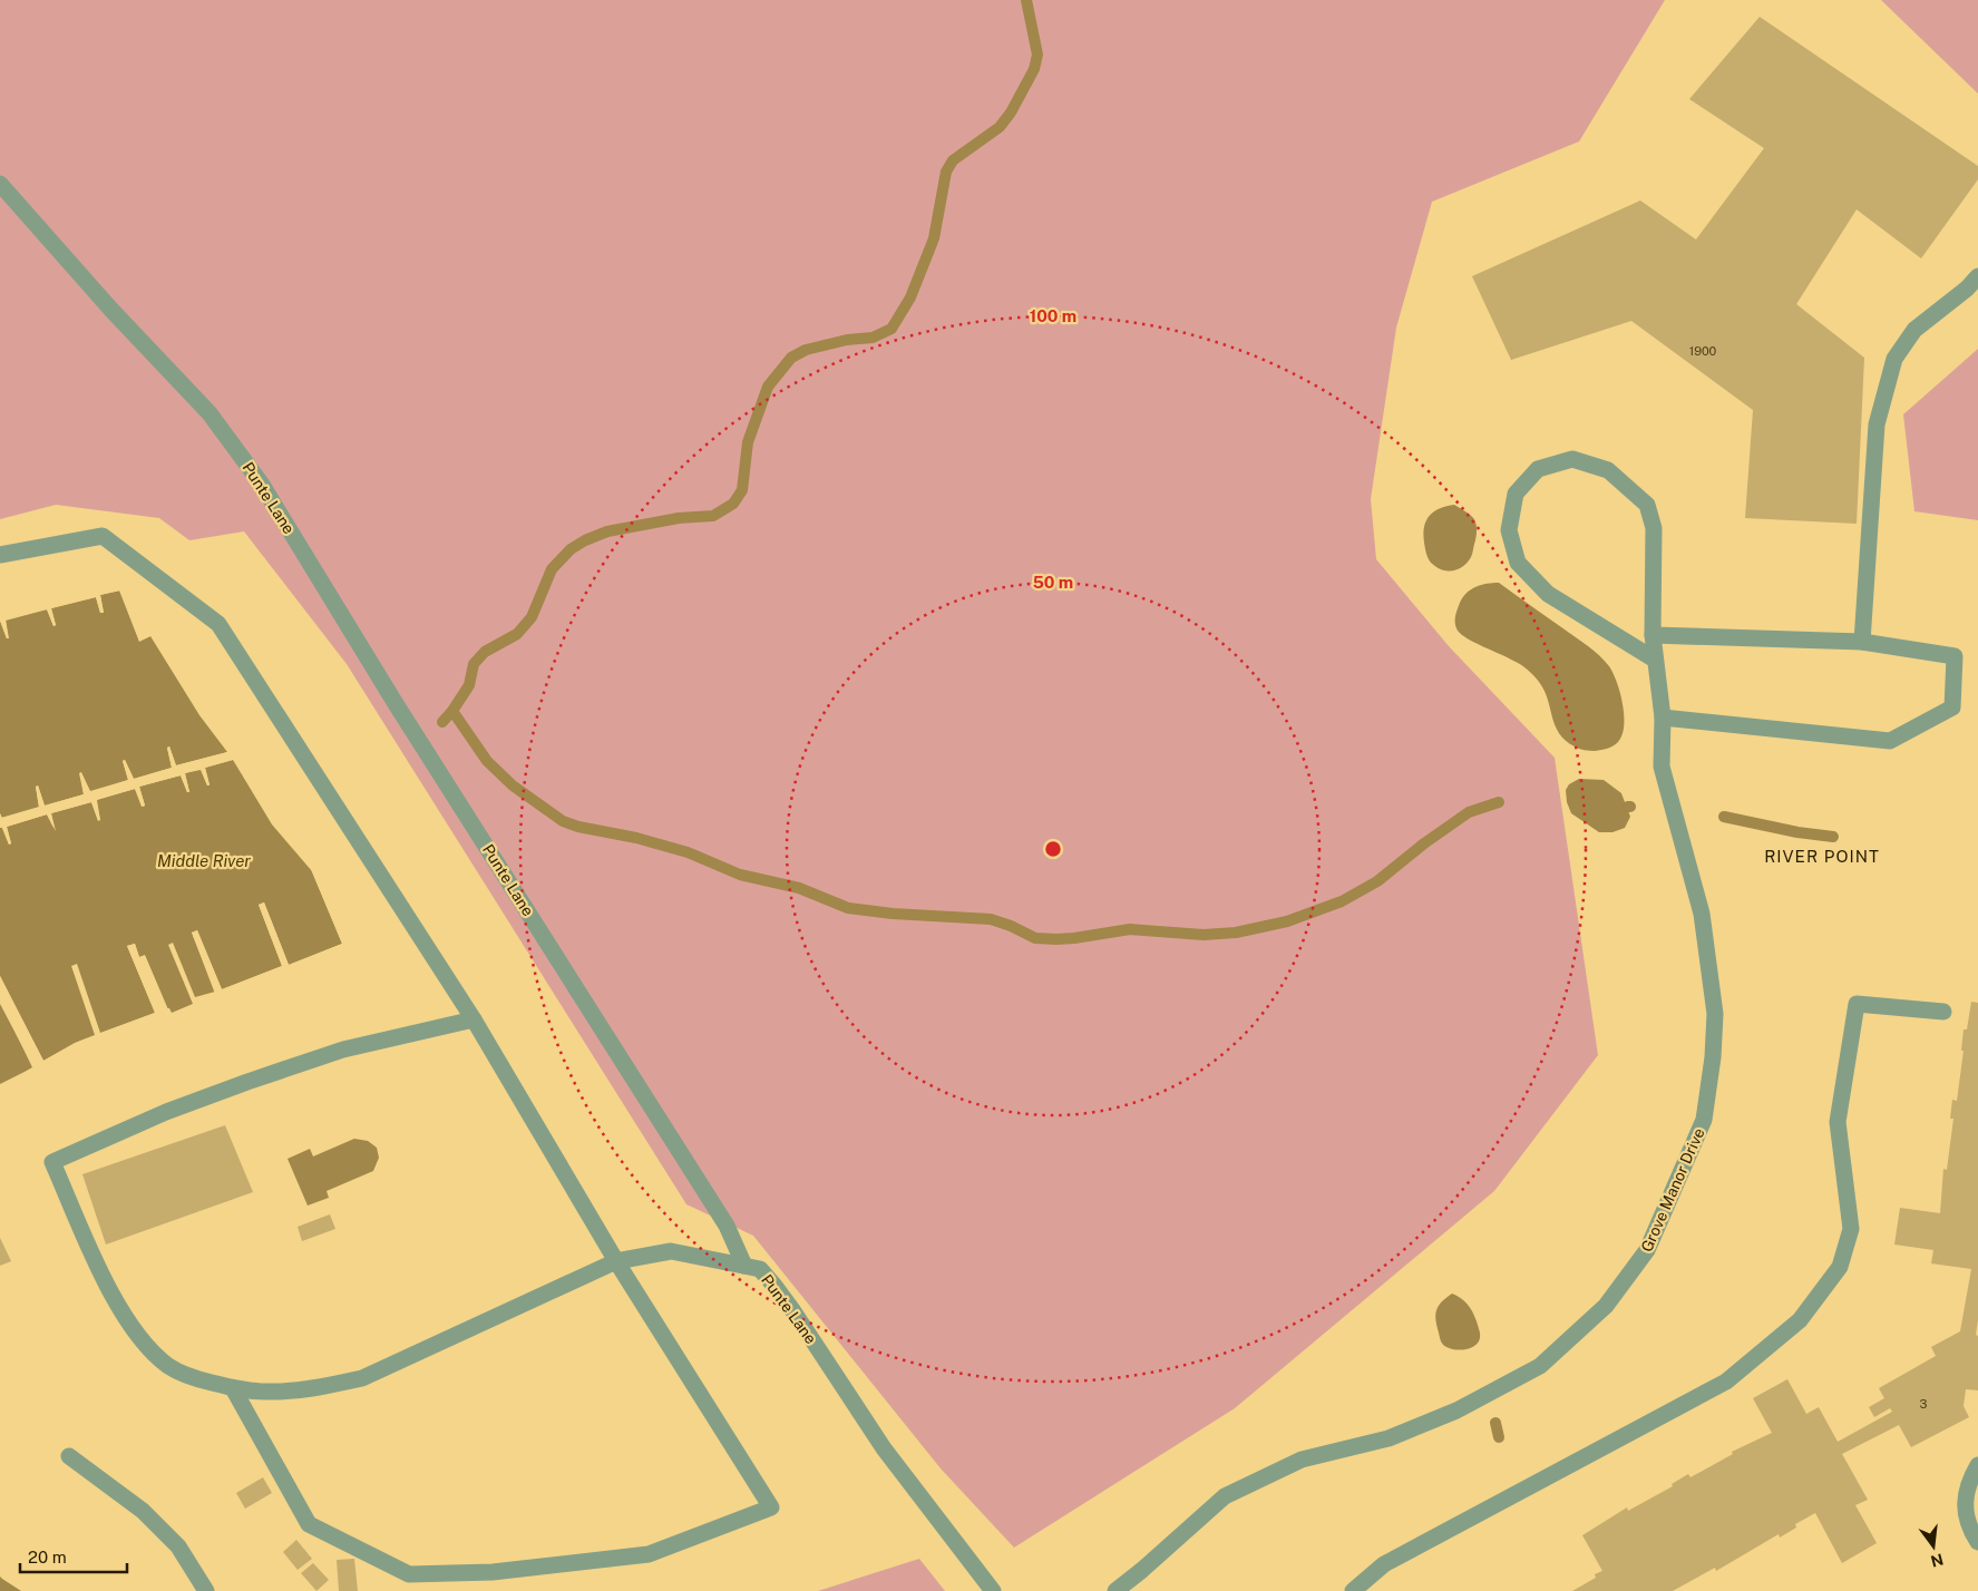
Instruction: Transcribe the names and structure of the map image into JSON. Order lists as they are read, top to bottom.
{
  "streets": {
    "street": ["Punte Lane", "Grove Manor Drive"]
  },
  "districts": ["RIVER POINT"],
  "water": ["Middle River"],
  "house_numbers": ["1900", "3"],
  "scale_bar": "20 m",
  "north": "bottom",
  "rings": ["100 m", "50 m"]
}
